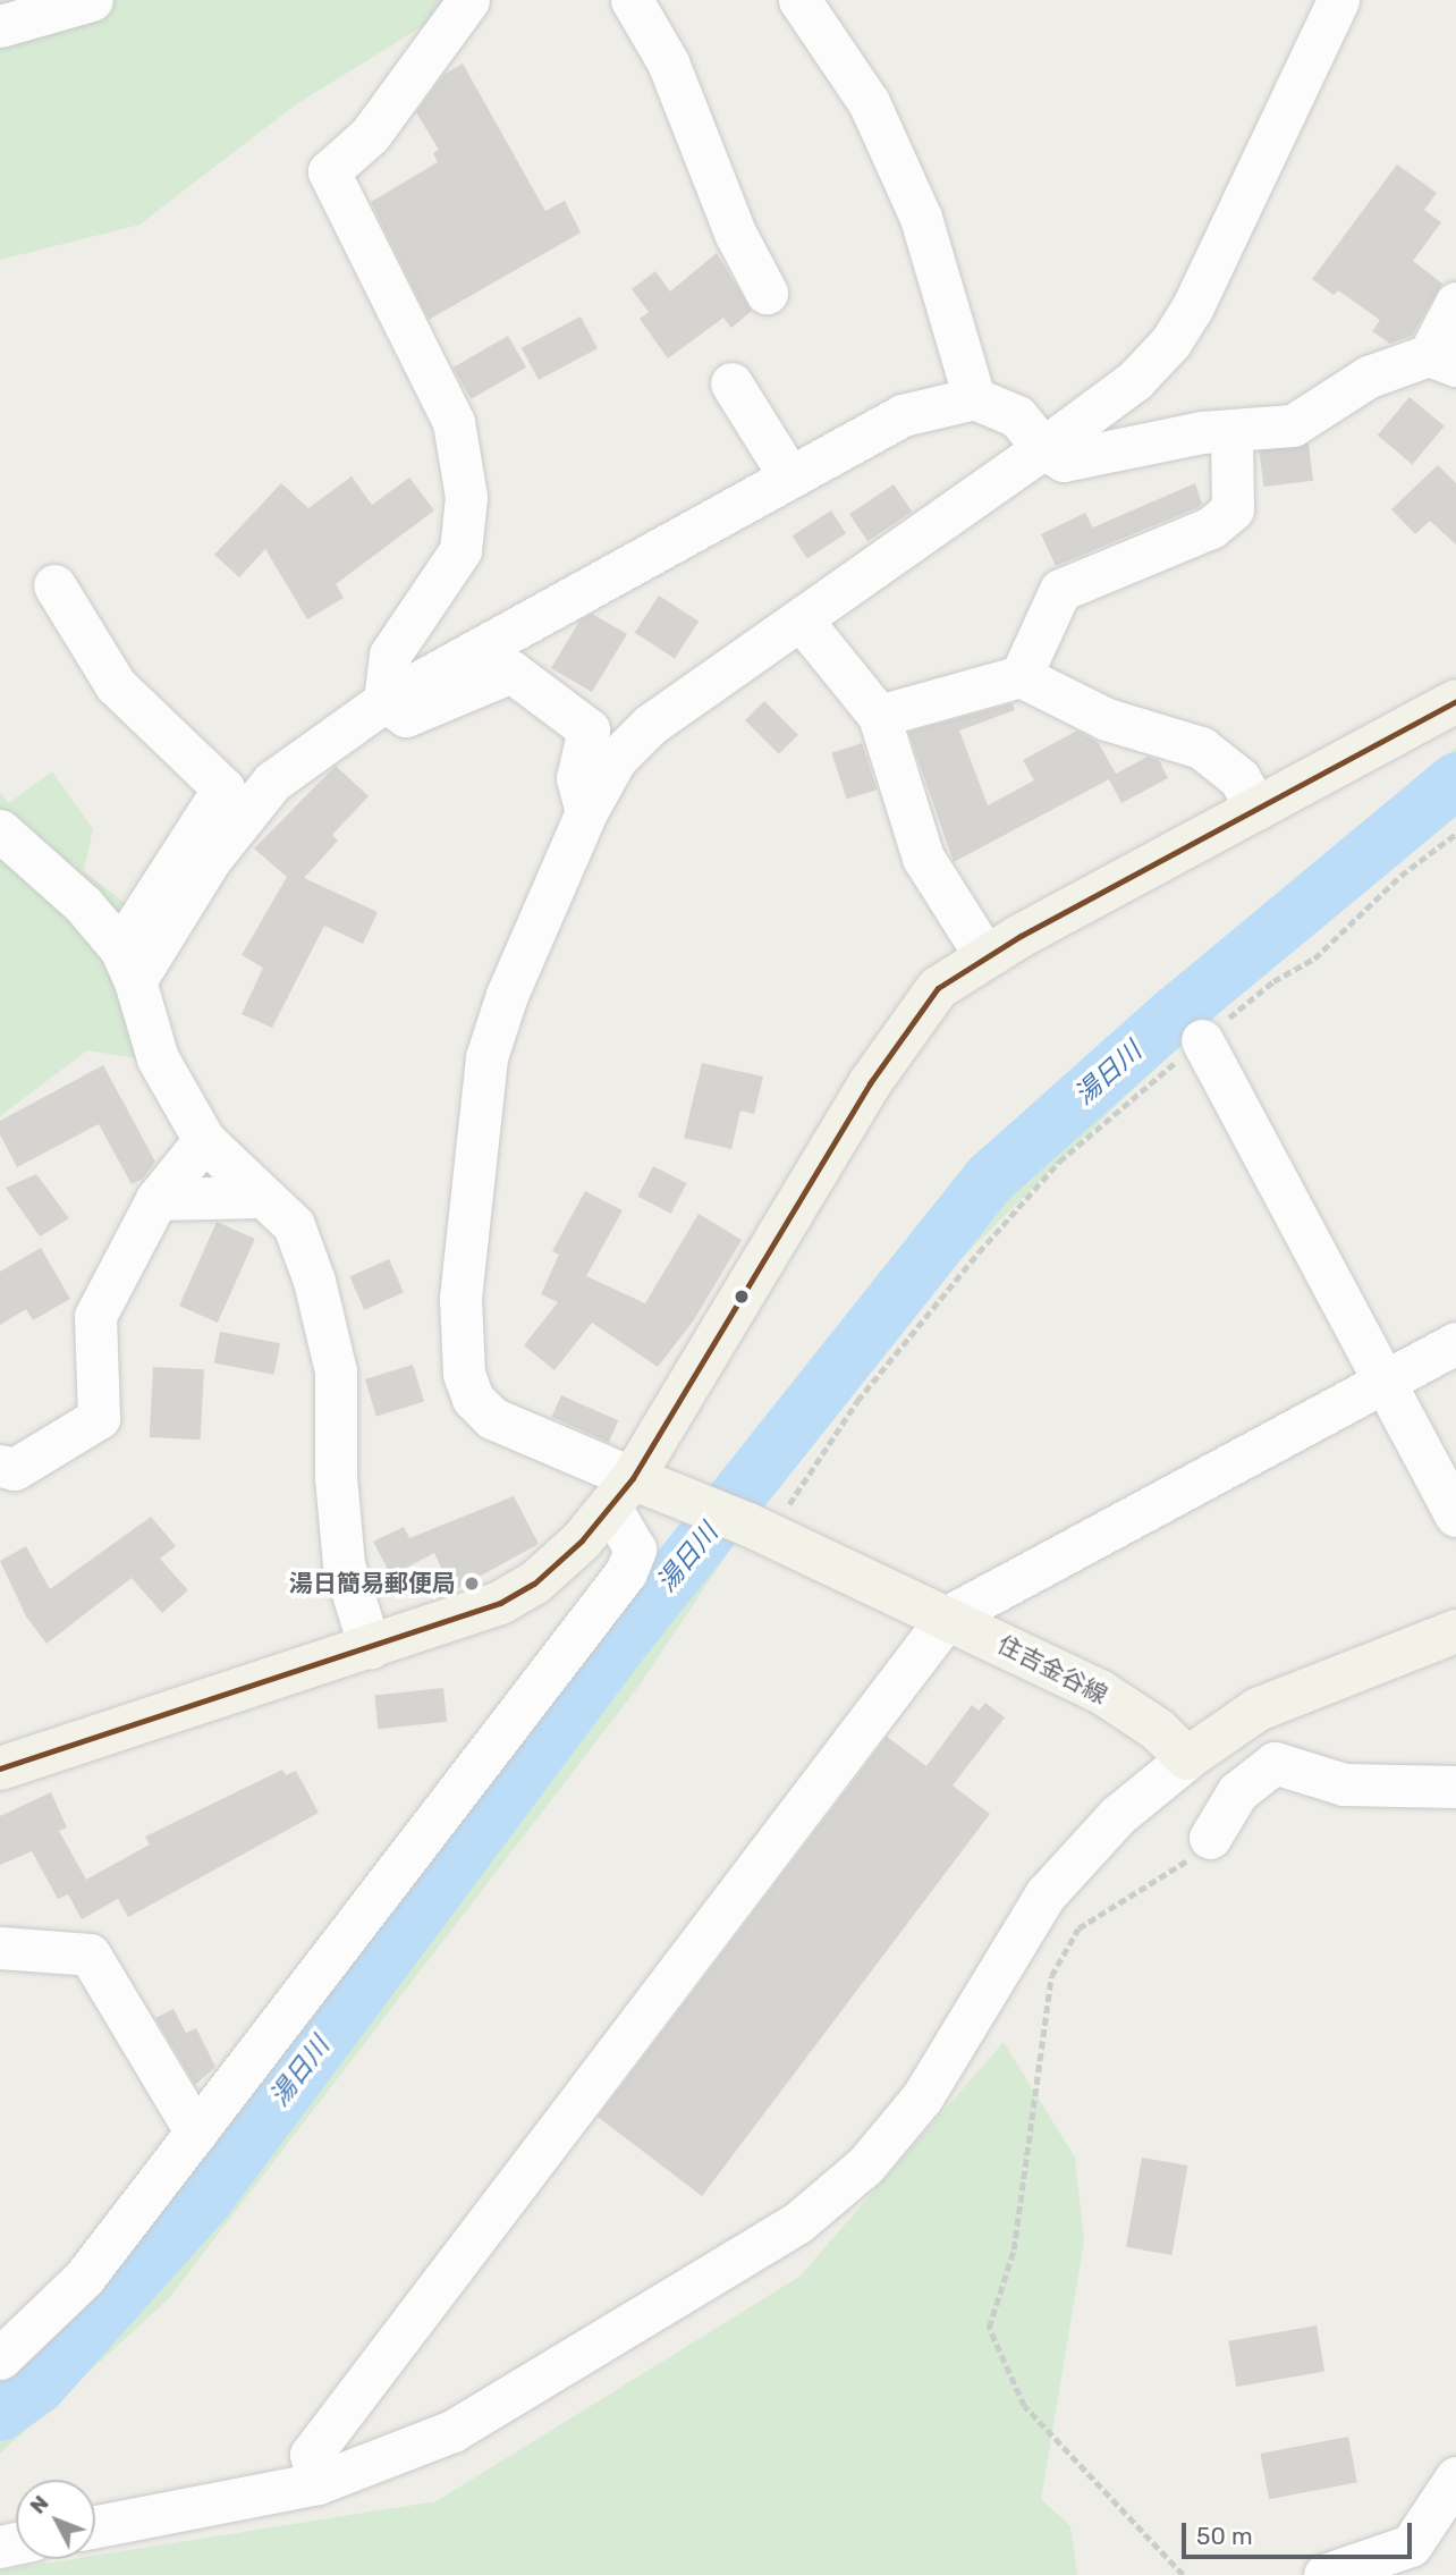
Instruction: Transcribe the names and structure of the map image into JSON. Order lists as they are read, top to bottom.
{
  "streets": {
    "main road": ["住吉金谷線"]
  },
  "water": ["湯日川"],
  "places": ["湯日簡易郵便局"],
  "scale_bar": "50 m",
  "north": "top left"
}
